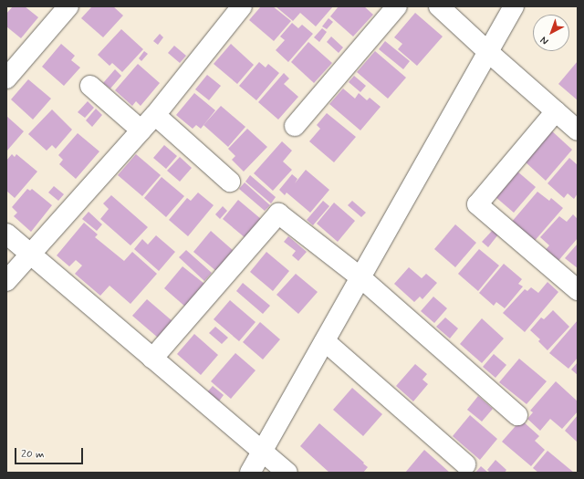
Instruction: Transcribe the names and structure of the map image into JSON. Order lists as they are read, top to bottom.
{
  "scale_bar": "20 m",
  "north": "bottom left"
}
